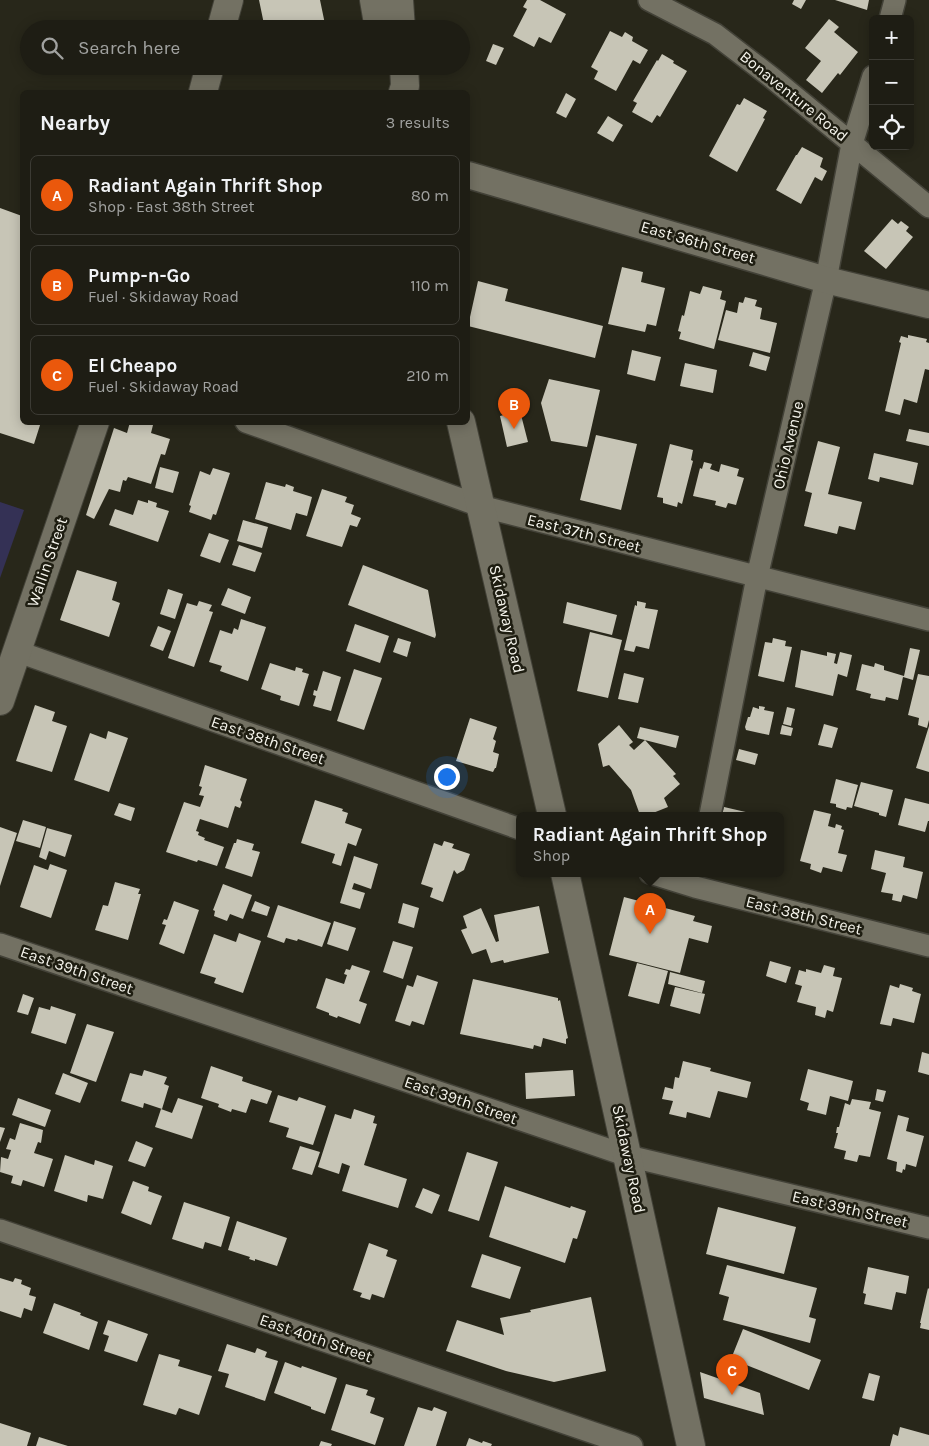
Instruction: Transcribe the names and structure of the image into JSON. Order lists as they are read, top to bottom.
{
  "streets": {
    "main road": ["Wallin Street", "Skidaway Road"],
    "street": [
      "Bonaventure Road",
      "East 36th Street",
      "Ohio Avenue",
      "East 37th Street",
      "East 38th Street",
      "East 39th Street",
      "East 40th Street"
    ]
  },
  "crossings": [
    ["Bonaventure Road", "Ohio Avenue"],
    ["East 36th Street", "Ohio Avenue"],
    ["Ohio Avenue", "East 37th Street"],
    ["East 37th Street", "Skidaway Road"],
    ["Wallin Street", "East 38th Street"],
    ["Skidaway Road", "East 39th Street"]
  ],
  "page": {
    "map_buttons": ["+", "−"],
    "search": "Search here",
    "heading": ["Nearby", "3 results"],
    "list": [
      {
        "mark": "A",
        "name": "Radiant Again Thrift Shop",
        "note": "Shop · East 38th Street",
        "value": "80 m"
      },
      {
        "mark": "B",
        "name": "Pump-n-Go",
        "note": "Fuel · Skidaway Road",
        "value": "110 m"
      },
      {
        "mark": "C",
        "name": "El Cheapo",
        "note": "Fuel · Skidaway Road",
        "value": "210 m"
      }
    ],
    "pins": ["B", "A", "C"],
    "popup": ["Radiant Again Thrift Shop", "Shop"]
  }
}
